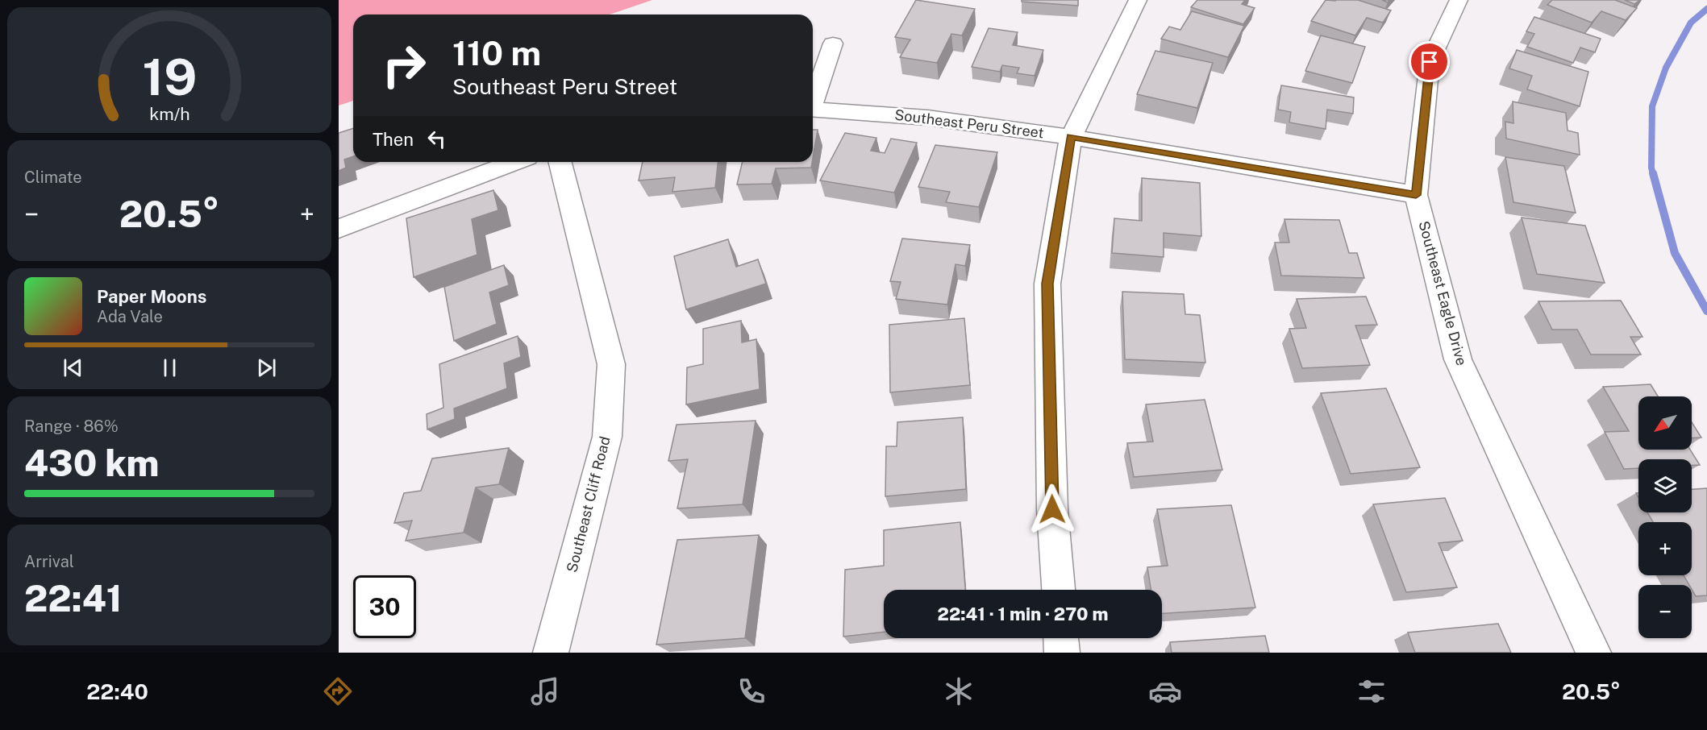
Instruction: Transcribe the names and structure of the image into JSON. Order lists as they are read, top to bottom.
{
  "streets": {
    "street": ["Southeast Peru Street", "Southeast Eagle Drive", "Southeast Cliff Road"]
  },
  "crossings": [
    ["Southeast Peru Street", "Southeast Eagle Drive"]
  ],
  "north": "bottom left",
  "page": {
    "turn": ["110 m", "Southeast Peru Street"],
    "then": "Then",
    "tile": [
      "Climate",
      ["Range · 86%", "430 km"],
      ["Arrival", "22:41"]
    ],
    "heat": ["−", "20.5°", "+"],
    "song": ["Paper Moons", "Ada Vale"],
    "map_buttons": ["+", "−"],
    "limit": "30",
    "trip": "22:41 · 1 min · 270 m",
    "tabs": ["22:40", "20.5°"],
    "gauge": ["19", "km/h"]
  }
}
